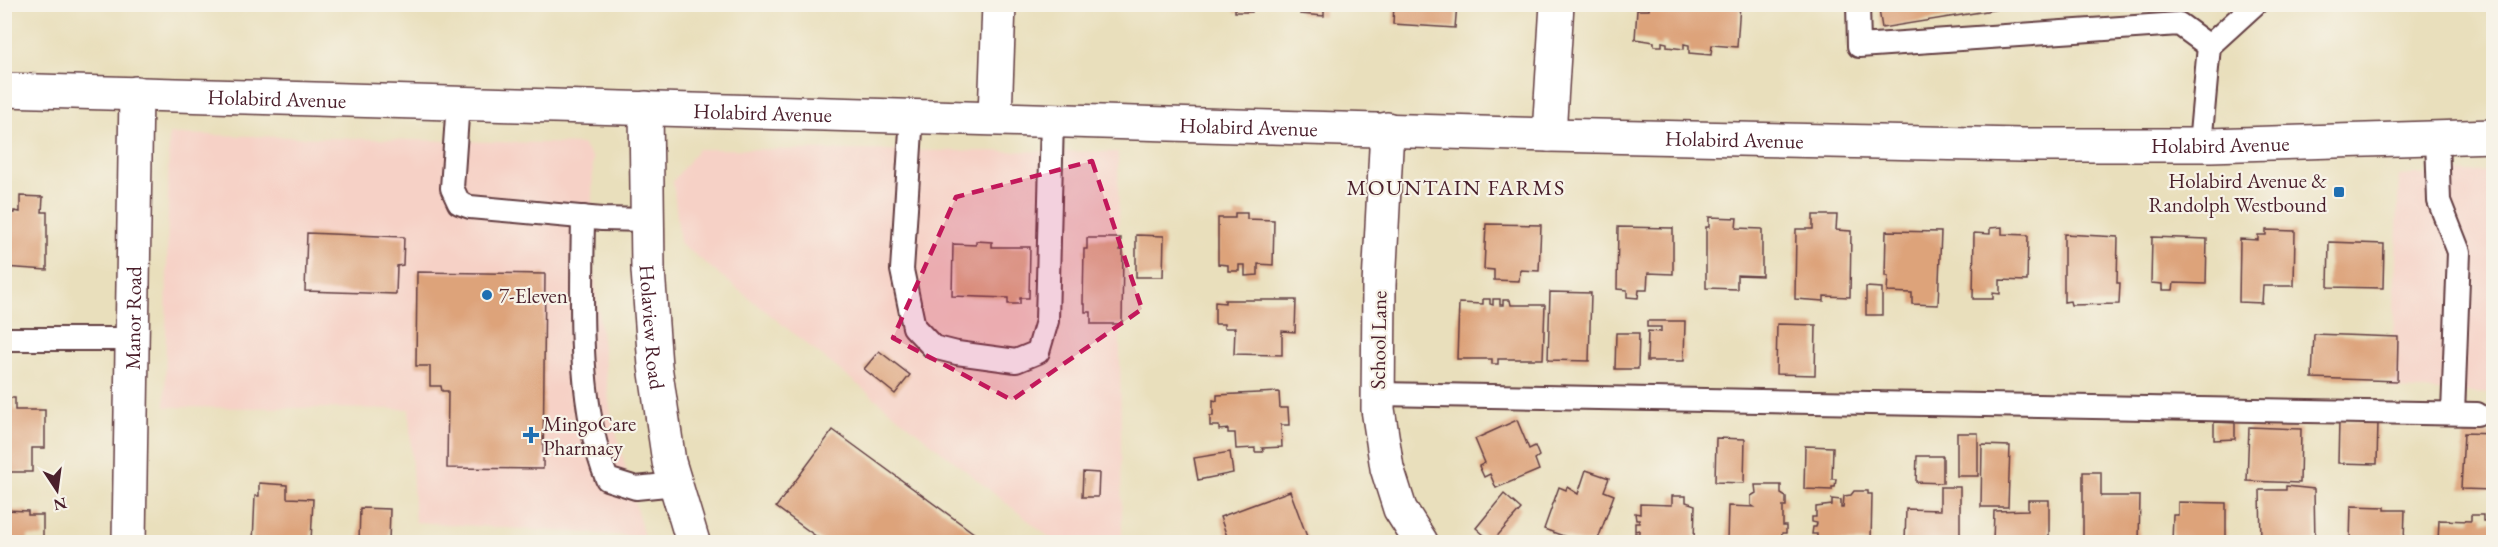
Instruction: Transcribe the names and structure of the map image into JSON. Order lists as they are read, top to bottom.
{
  "streets": {
    "main road": [
      "Holabird Avenue",
      "Manor Road",
      "Holaview Road",
      "School Lane"
    ]
  },
  "crossings": [
    ["Holabird Avenue", "Manor Road"],
    ["Holabird Avenue", "Holaview Road"],
    ["Holabird Avenue", "School Lane"]
  ],
  "districts": ["MOUNTAIN FARMS"],
  "places": {
    "transit": ["Holabird Avenue & Randolph Westbound"],
    "other": ["7-Eleven"],
    "health": ["MingoCare Pharmacy"]
  },
  "north": "bottom"
}
